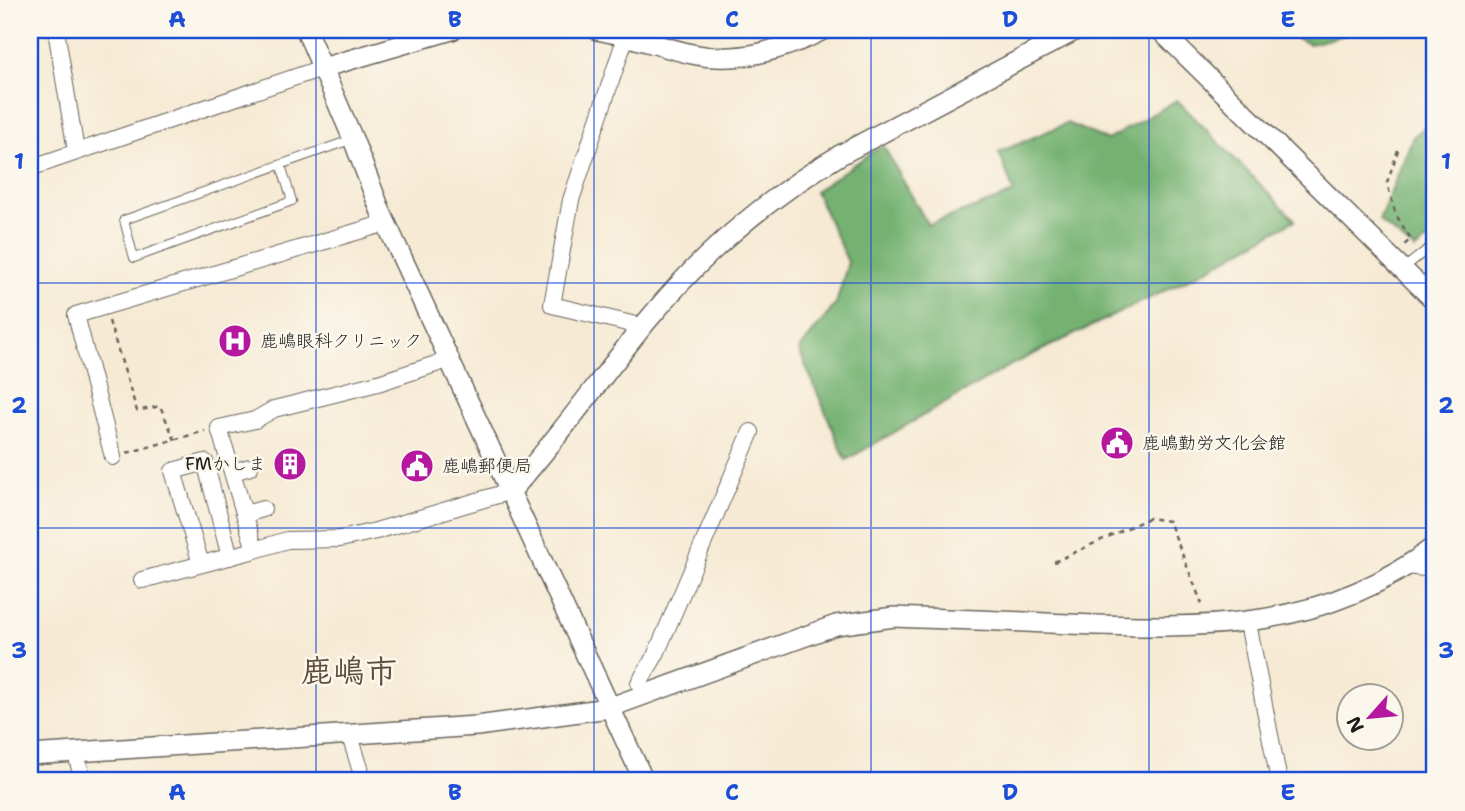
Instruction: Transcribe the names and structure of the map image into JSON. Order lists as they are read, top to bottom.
{
  "districts": ["鹿嶋市"],
  "places": {
    "hospital": ["鹿嶋眼科クリニック"],
    "public building": ["鹿嶋勤労文化会館", "鹿嶋郵便局"],
    "building": ["FMかしま"]
  },
  "north": "bottom left",
  "grid": {
    "columns": [
      "A",
      "B",
      "C",
      "D",
      "E"
    ],
    "rows": ["1", "2", "3"]
  }
}
